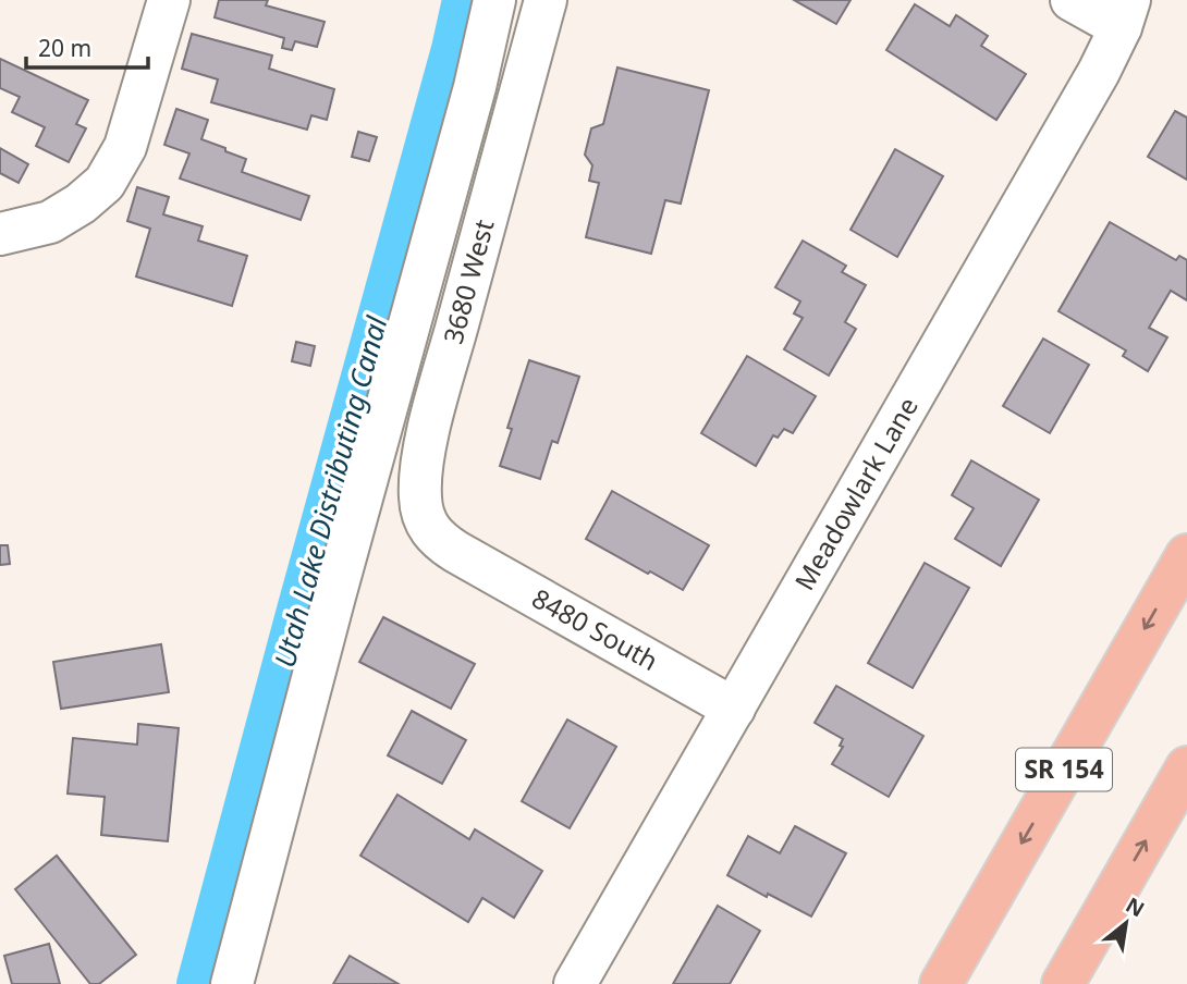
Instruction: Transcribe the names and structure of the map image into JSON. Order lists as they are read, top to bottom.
{
  "streets": {
    "highway": ["SR 154"],
    "street": ["3680 West", "Meadowlark Lane", "8480 South"]
  },
  "crossings": [
    ["3680 West", "8480 South"],
    ["Meadowlark Lane", "8480 South"]
  ],
  "water": ["Utah Lake Distributing Canal"],
  "scale_bar": "20 m",
  "north": "top right"
}
